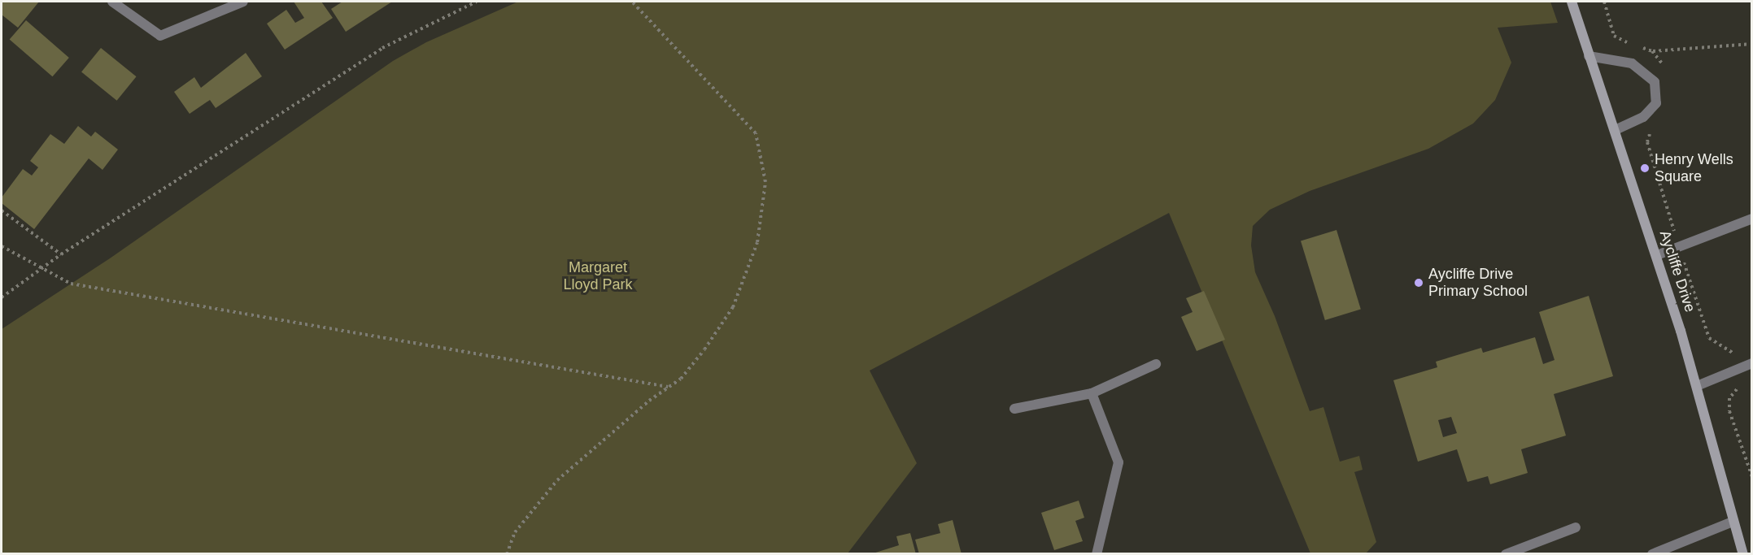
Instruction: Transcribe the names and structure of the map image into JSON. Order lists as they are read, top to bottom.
{
  "streets": {
    "street": ["Aycliffe Drive"]
  },
  "parks": ["Margaret Lloyd Park"],
  "places": ["Henry Wells Square", "Aycliffe Drive Primary School"]
}
